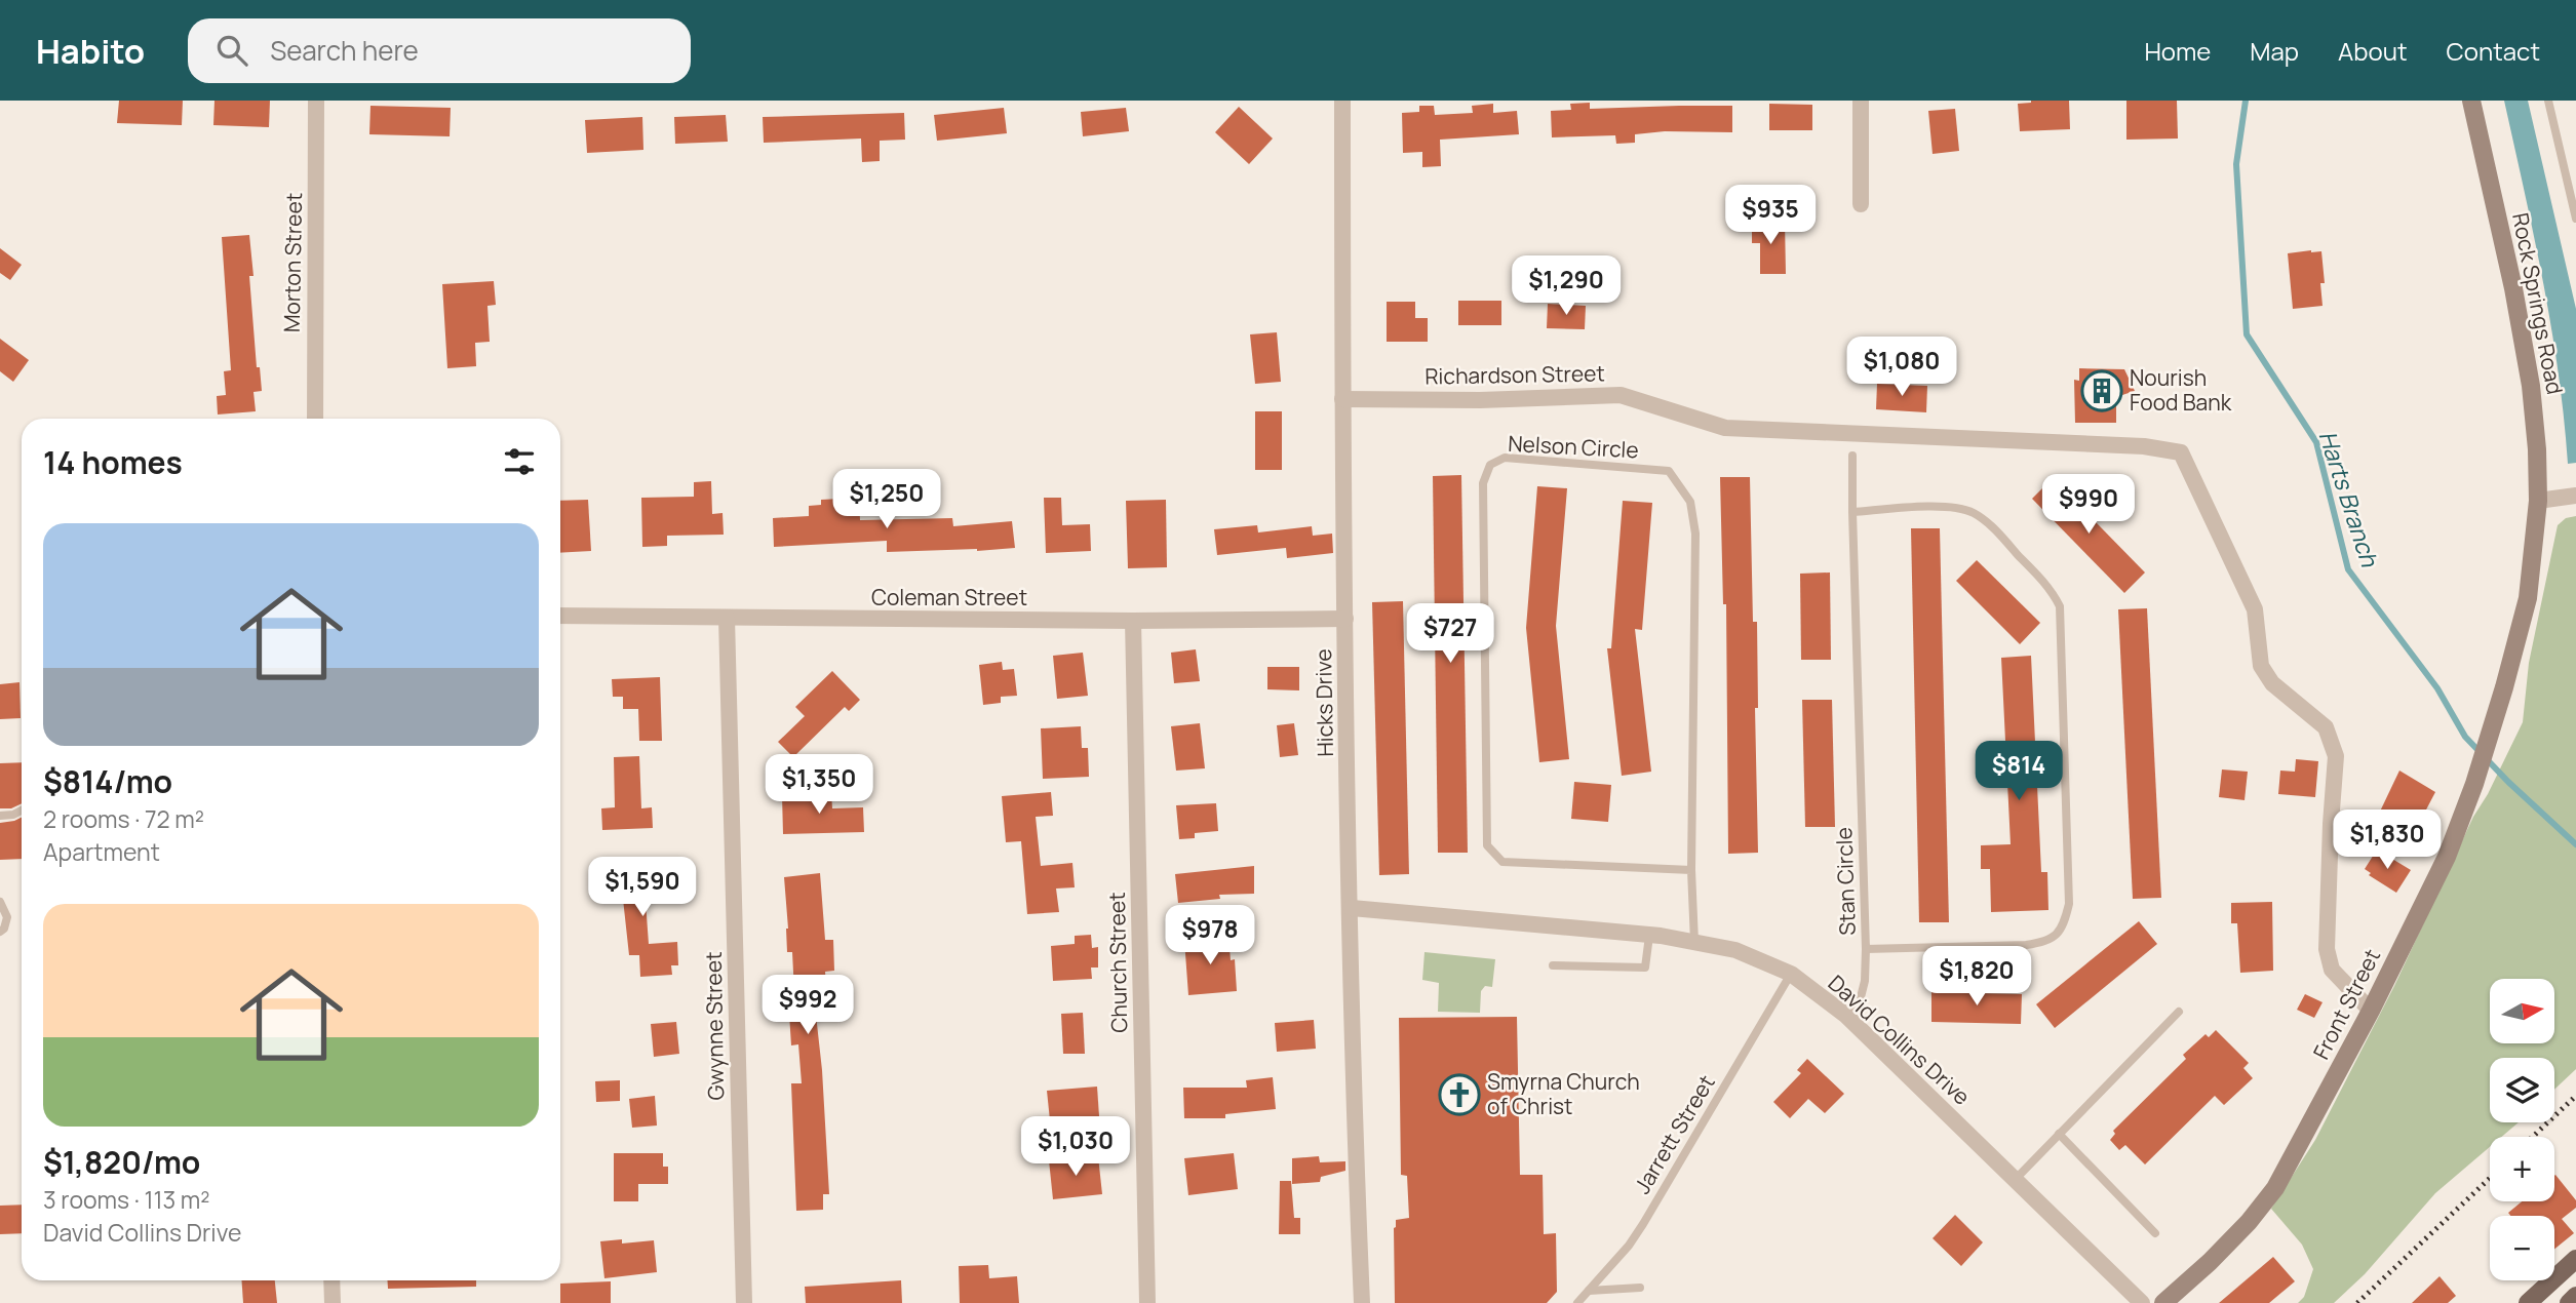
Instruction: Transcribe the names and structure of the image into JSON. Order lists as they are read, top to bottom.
{
  "streets": {
    "street": [
      "Morton Street",
      "Rock Springs Road",
      "Richardson Street",
      "Coleman Street",
      "Hicks Drive",
      "Church Street",
      "Front Street",
      "Gwynne Street",
      "David Collins Drive"
    ],
    "lane": ["Nelson Circle", "Stan Circle", "Jarrett Street"]
  },
  "crossings": [
    ["Rock Springs Road", "Front Street"],
    ["Richardson Street", "Hicks Drive"],
    ["Richardson Street", "Front Street"],
    ["Nelson Circle", "David Collins Drive"],
    ["Coleman Street", "Hicks Drive"],
    ["Coleman Street", "Church Street"],
    ["Coleman Street", "Gwynne Street"],
    ["Hicks Drive", "David Collins Drive"],
    ["David Collins Drive", "Jarrett Street"]
  ],
  "water": ["Harts Branch"],
  "places": {
    "building": ["Nourish Food Bank"],
    "church": ["Smyrna Church of Christ"]
  },
  "north": "right",
  "page": {
    "header": "Habito",
    "search": "Search here",
    "nav": [
      "Home",
      "Map",
      "About",
      "Contact"
    ],
    "price": [
      "$935",
      "$1,290",
      "$1,080",
      "$1,250",
      "$990",
      "$727",
      "$814",
      "$1,350",
      "$1,830",
      "$1,590",
      "$978",
      "$1,820",
      "$992",
      "$1,030"
    ],
    "heading": "14 homes",
    "list": [
      {
        "name": "$814/mo",
        "note": "2 rooms · 72 m² · Apartment"
      },
      {
        "name": "$1,820/mo",
        "note": "3 rooms · 113 m² · David Collins Drive"
      }
    ],
    "map_buttons": ["+", "−"]
  }
}
